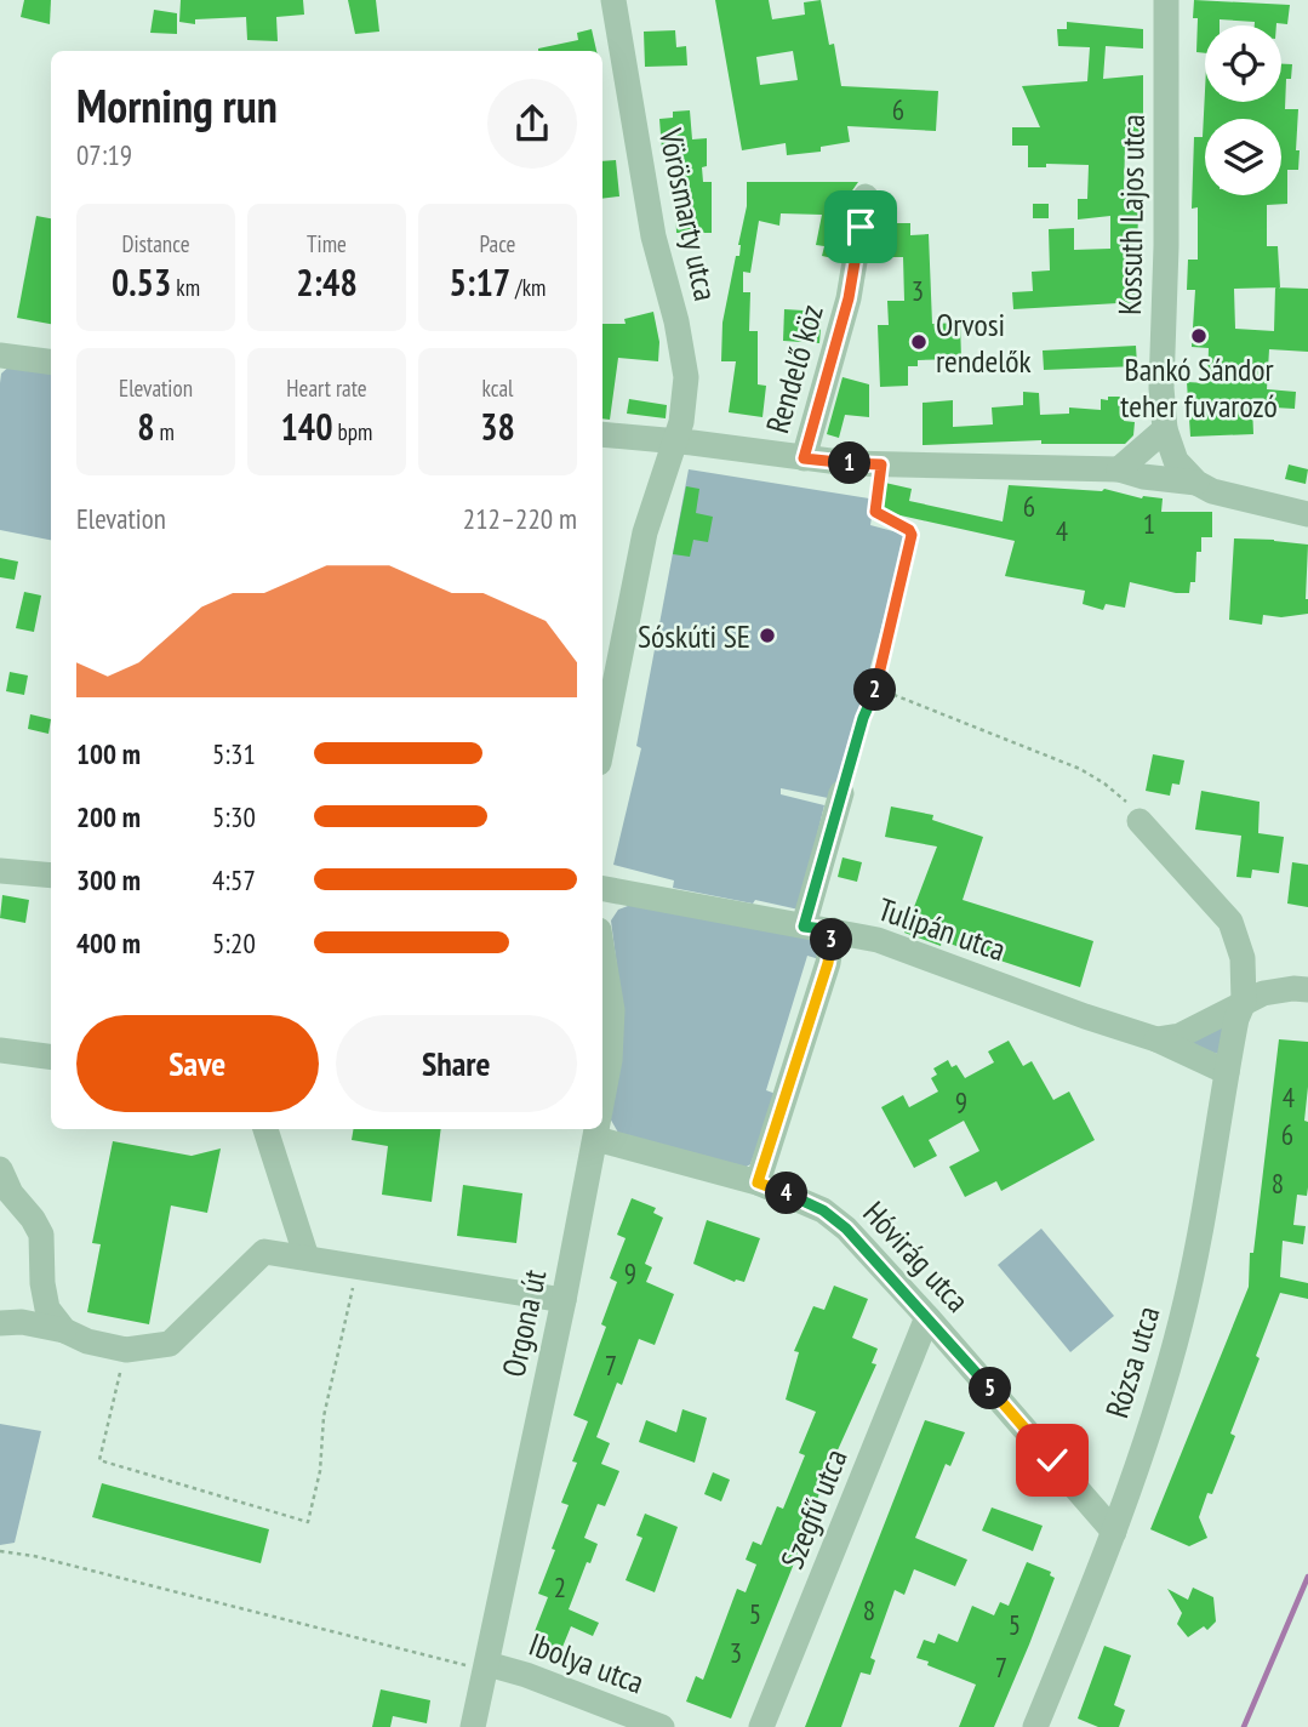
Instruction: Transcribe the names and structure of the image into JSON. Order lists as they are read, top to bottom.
{
  "streets": {
    "street": [
      "Vörösmarty utca",
      "Kossuth Lajos utca",
      "Rendelő köz",
      "Tulipán utca",
      "Hóvirág utca",
      "Orgona út",
      "Rózsa utca",
      "Szegfű utca",
      "Ibolya utca"
    ]
  },
  "crossings": [
    ["Tulipán utca", "Rózsa utca"],
    ["Hóvirág utca", "Orgona út"],
    ["Hóvirág utca", "Rózsa utca"],
    ["Hóvirág utca", "Szegfű utca"],
    ["Orgona út", "Ibolya utca"]
  ],
  "places": ["Bankó Sándor teher fuvarozó", "Orvosi rendelők", "Sóskúti SE"],
  "house_numbers": [
    "6",
    "3",
    "6",
    "1",
    "4",
    "4",
    "9",
    "6",
    "8",
    "9",
    "7",
    "2",
    "8",
    "5",
    "5",
    "3",
    "7"
  ],
  "page": {
    "heading": ["Morning run", "07:19"],
    "stats": [
      ["Distance", "0.53 km"],
      ["Time", "2:48"],
      ["Pace", "5:17 /km"],
      ["Elevation", "8 m"],
      ["Heart rate", "140 bpm"],
      ["kcal", "38"]
    ],
    "pins": [
      "1",
      "2",
      "3",
      "4",
      "5"
    ],
    "chart": ["Elevation", "212–220 m"],
    "list": [
      {
        "name": "100 m",
        "note": "5:31"
      },
      {
        "name": "200 m",
        "note": "5:30"
      },
      {
        "name": "300 m",
        "note": "4:57"
      },
      {
        "name": "400 m",
        "note": "5:20"
      }
    ],
    "buttons": ["Save", "Share"]
  }
}
